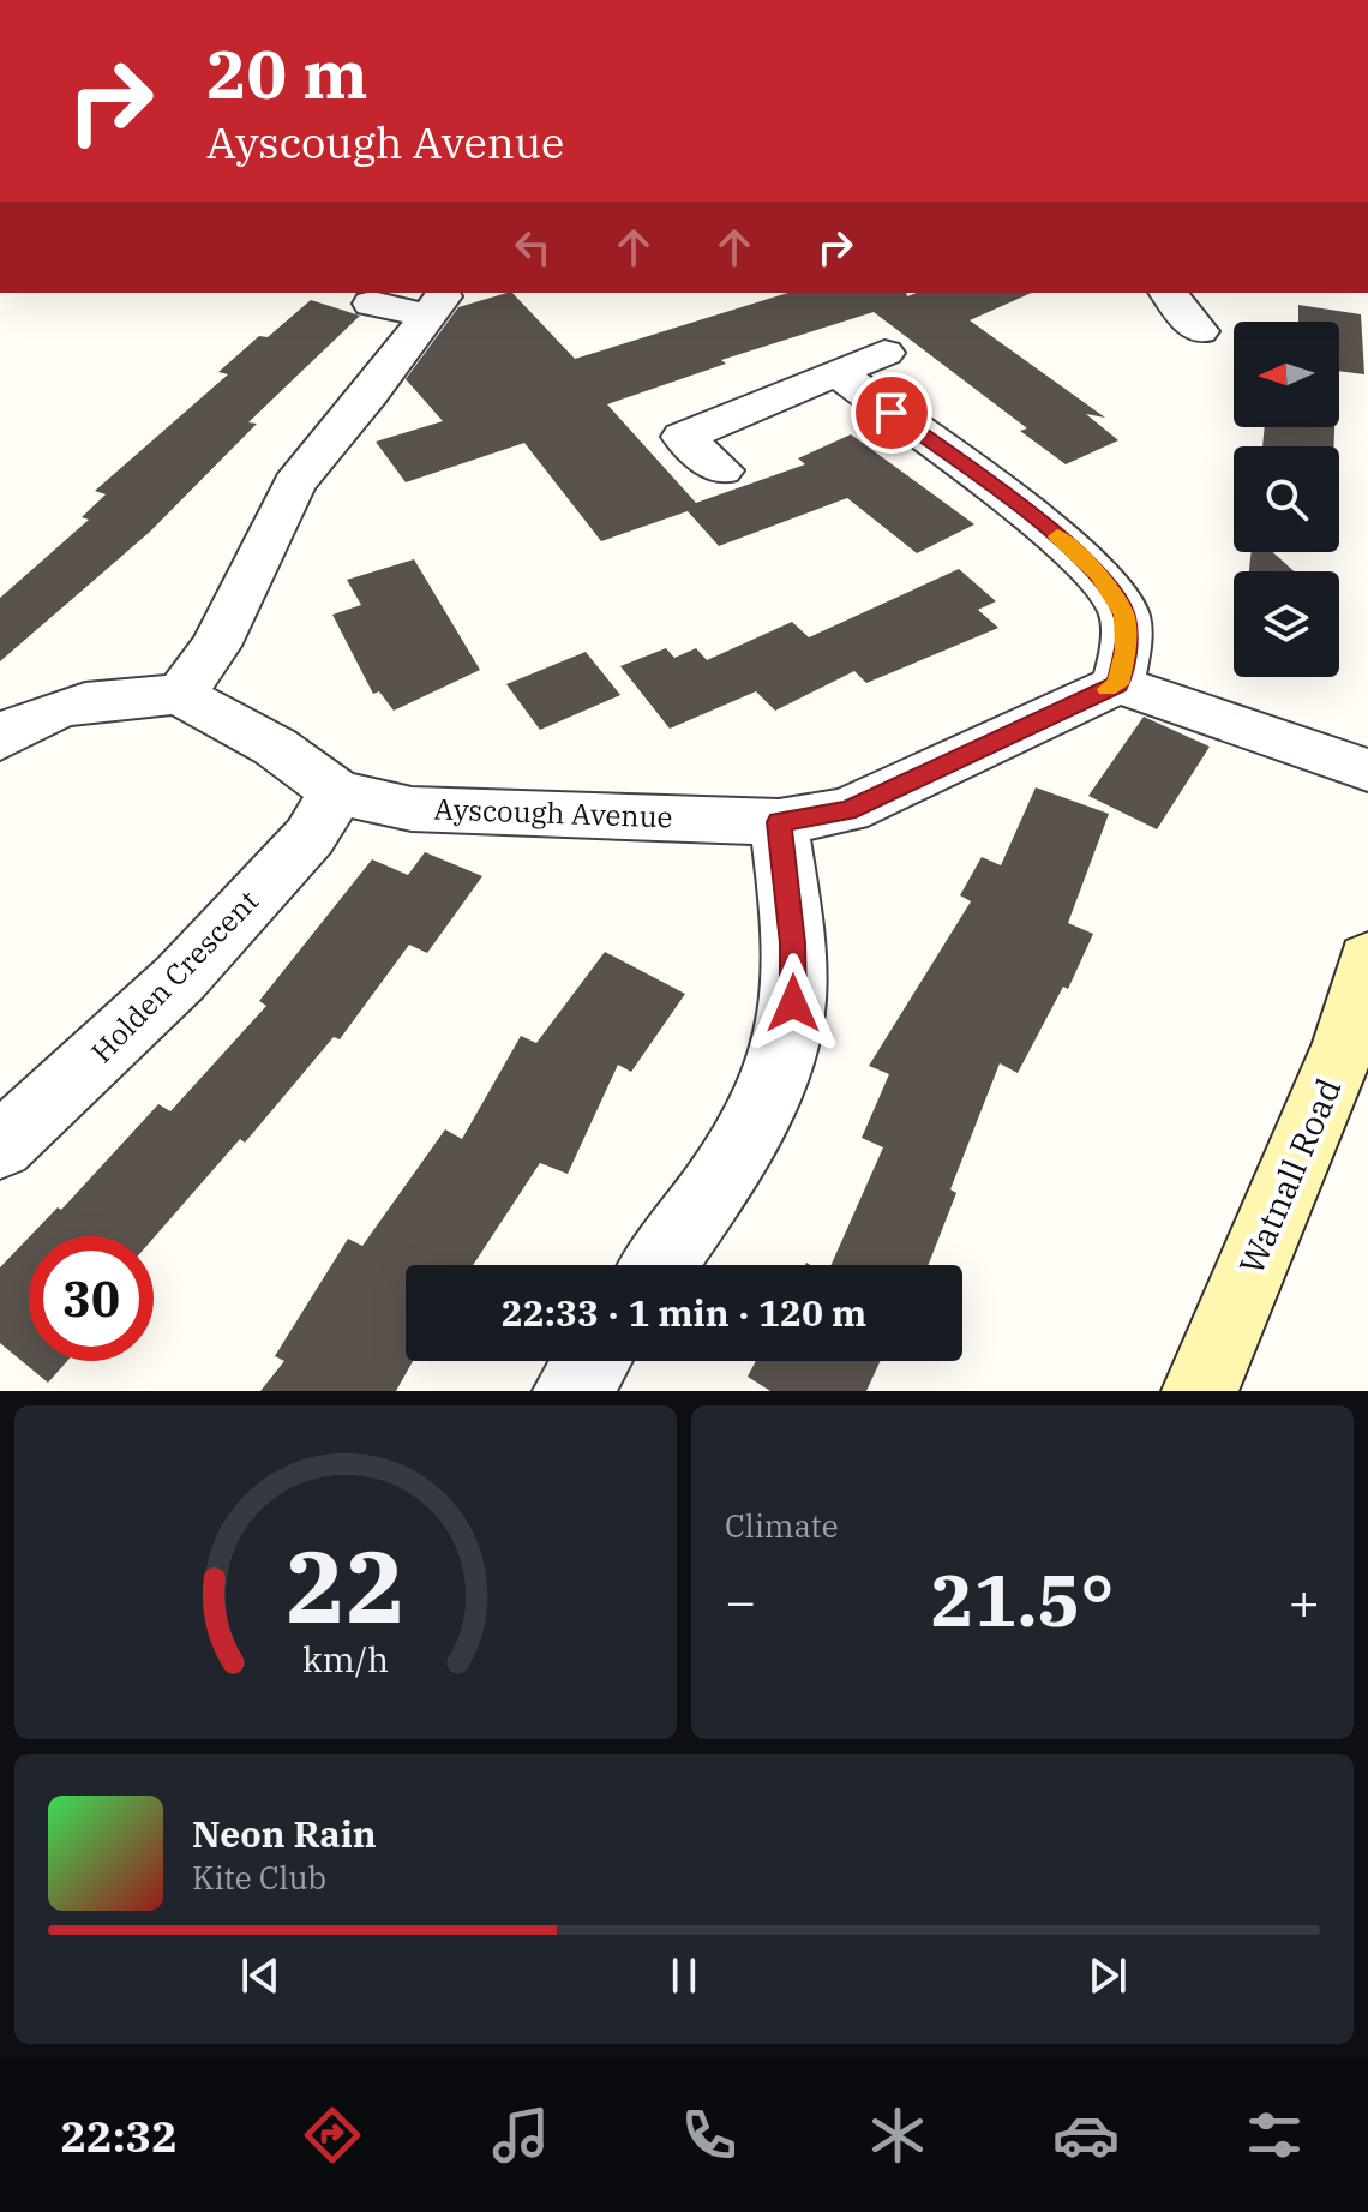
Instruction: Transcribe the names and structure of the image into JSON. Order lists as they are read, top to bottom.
{
  "streets": {
    "main road": ["Watnall Road"],
    "street": ["Ayscough Avenue", "Holden Crescent"]
  },
  "crossings": [
    ["Ayscough Avenue", "Holden Crescent"]
  ],
  "north": "left",
  "page": {
    "turn": ["20 m", "Ayscough Avenue"],
    "limit": "30",
    "trip": "22:33 · 1 min · 120 m",
    "tile": "Climate",
    "heat": ["−", "21.5°", "+"],
    "song": ["Neon Rain", "Kite Club"],
    "tabs": "22:32",
    "gauge": ["22", "km/h"]
  }
}
